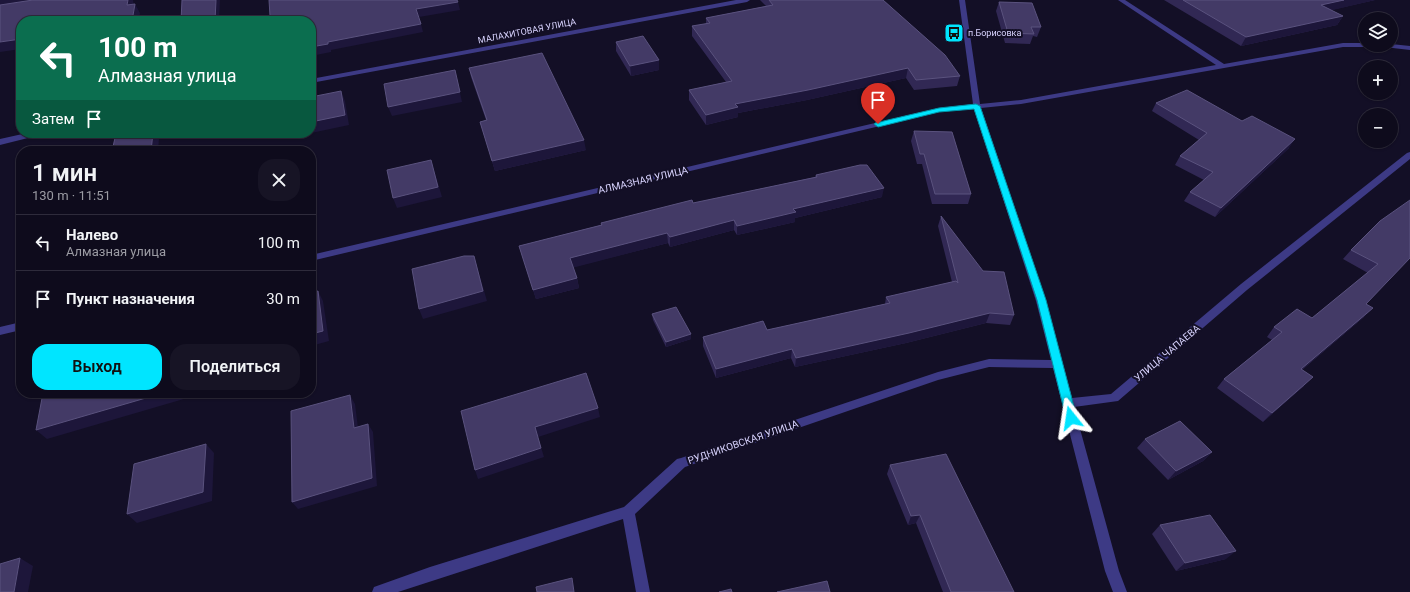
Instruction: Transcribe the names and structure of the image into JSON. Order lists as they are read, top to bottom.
{
  "streets": {
    "street": [
      "МАЛАХИТОВАЯ УЛИЦА",
      "АЛМАЗНАЯ УЛИЦА",
      "УЛИЦА ЧАПАЕВА",
      "РУДНИКОВСКАЯ УЛИЦА"
    ]
  },
  "places": {
    "bus stop": ["п.Борисовка"]
  },
  "page": {
    "map_buttons": ["+", "−"],
    "turn": ["100 m", "Алмазная улица"],
    "then": "Затем",
    "heading": ["1 мин", "130 m · 11:51"],
    "list": [
      {
        "name": "Налево",
        "note": "Алмазная улица",
        "value": "100 m"
      },
      {
        "name": "Пункт назначения",
        "value": "30 m"
      }
    ],
    "buttons": ["Выход", "Поделиться"]
  }
}
